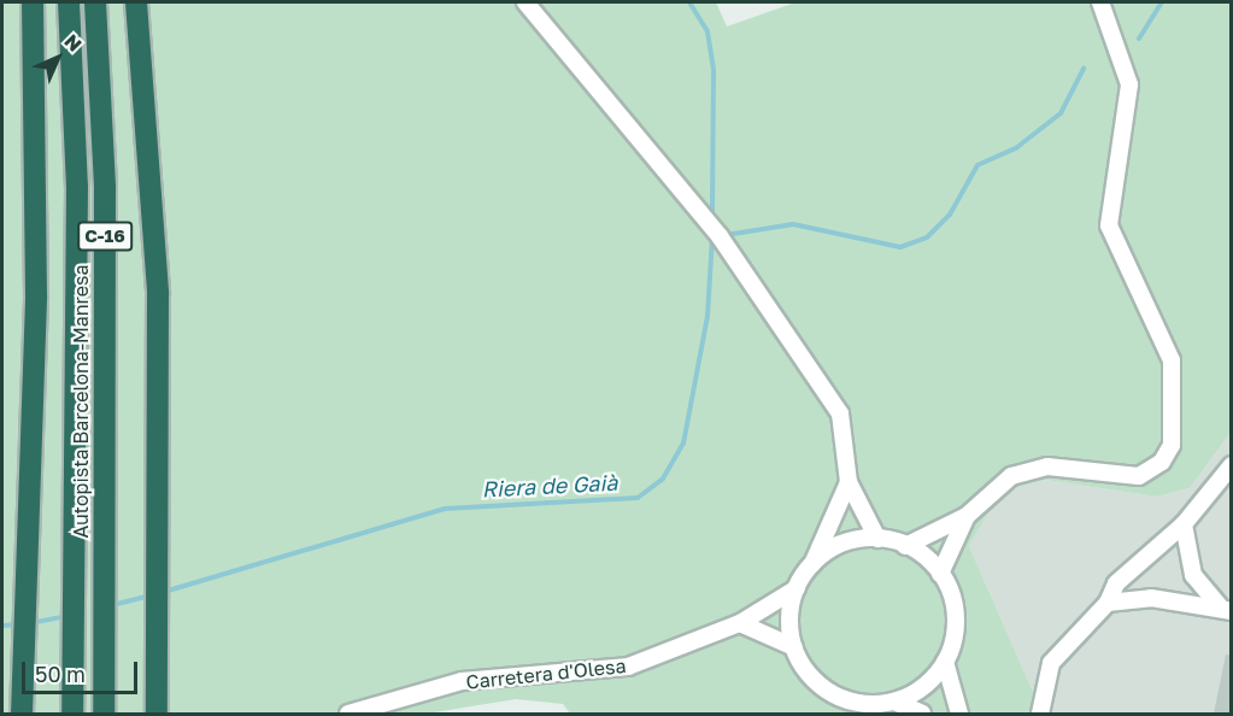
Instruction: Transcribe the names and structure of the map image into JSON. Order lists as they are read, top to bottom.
{
  "streets": {
    "highway": ["C-16", "Autopista Barcelona-Manresa"],
    "street": ["Carretera d'Olesa"]
  },
  "water": ["Riera de Gaià"],
  "scale_bar": "50 m",
  "north": "top right"
}
